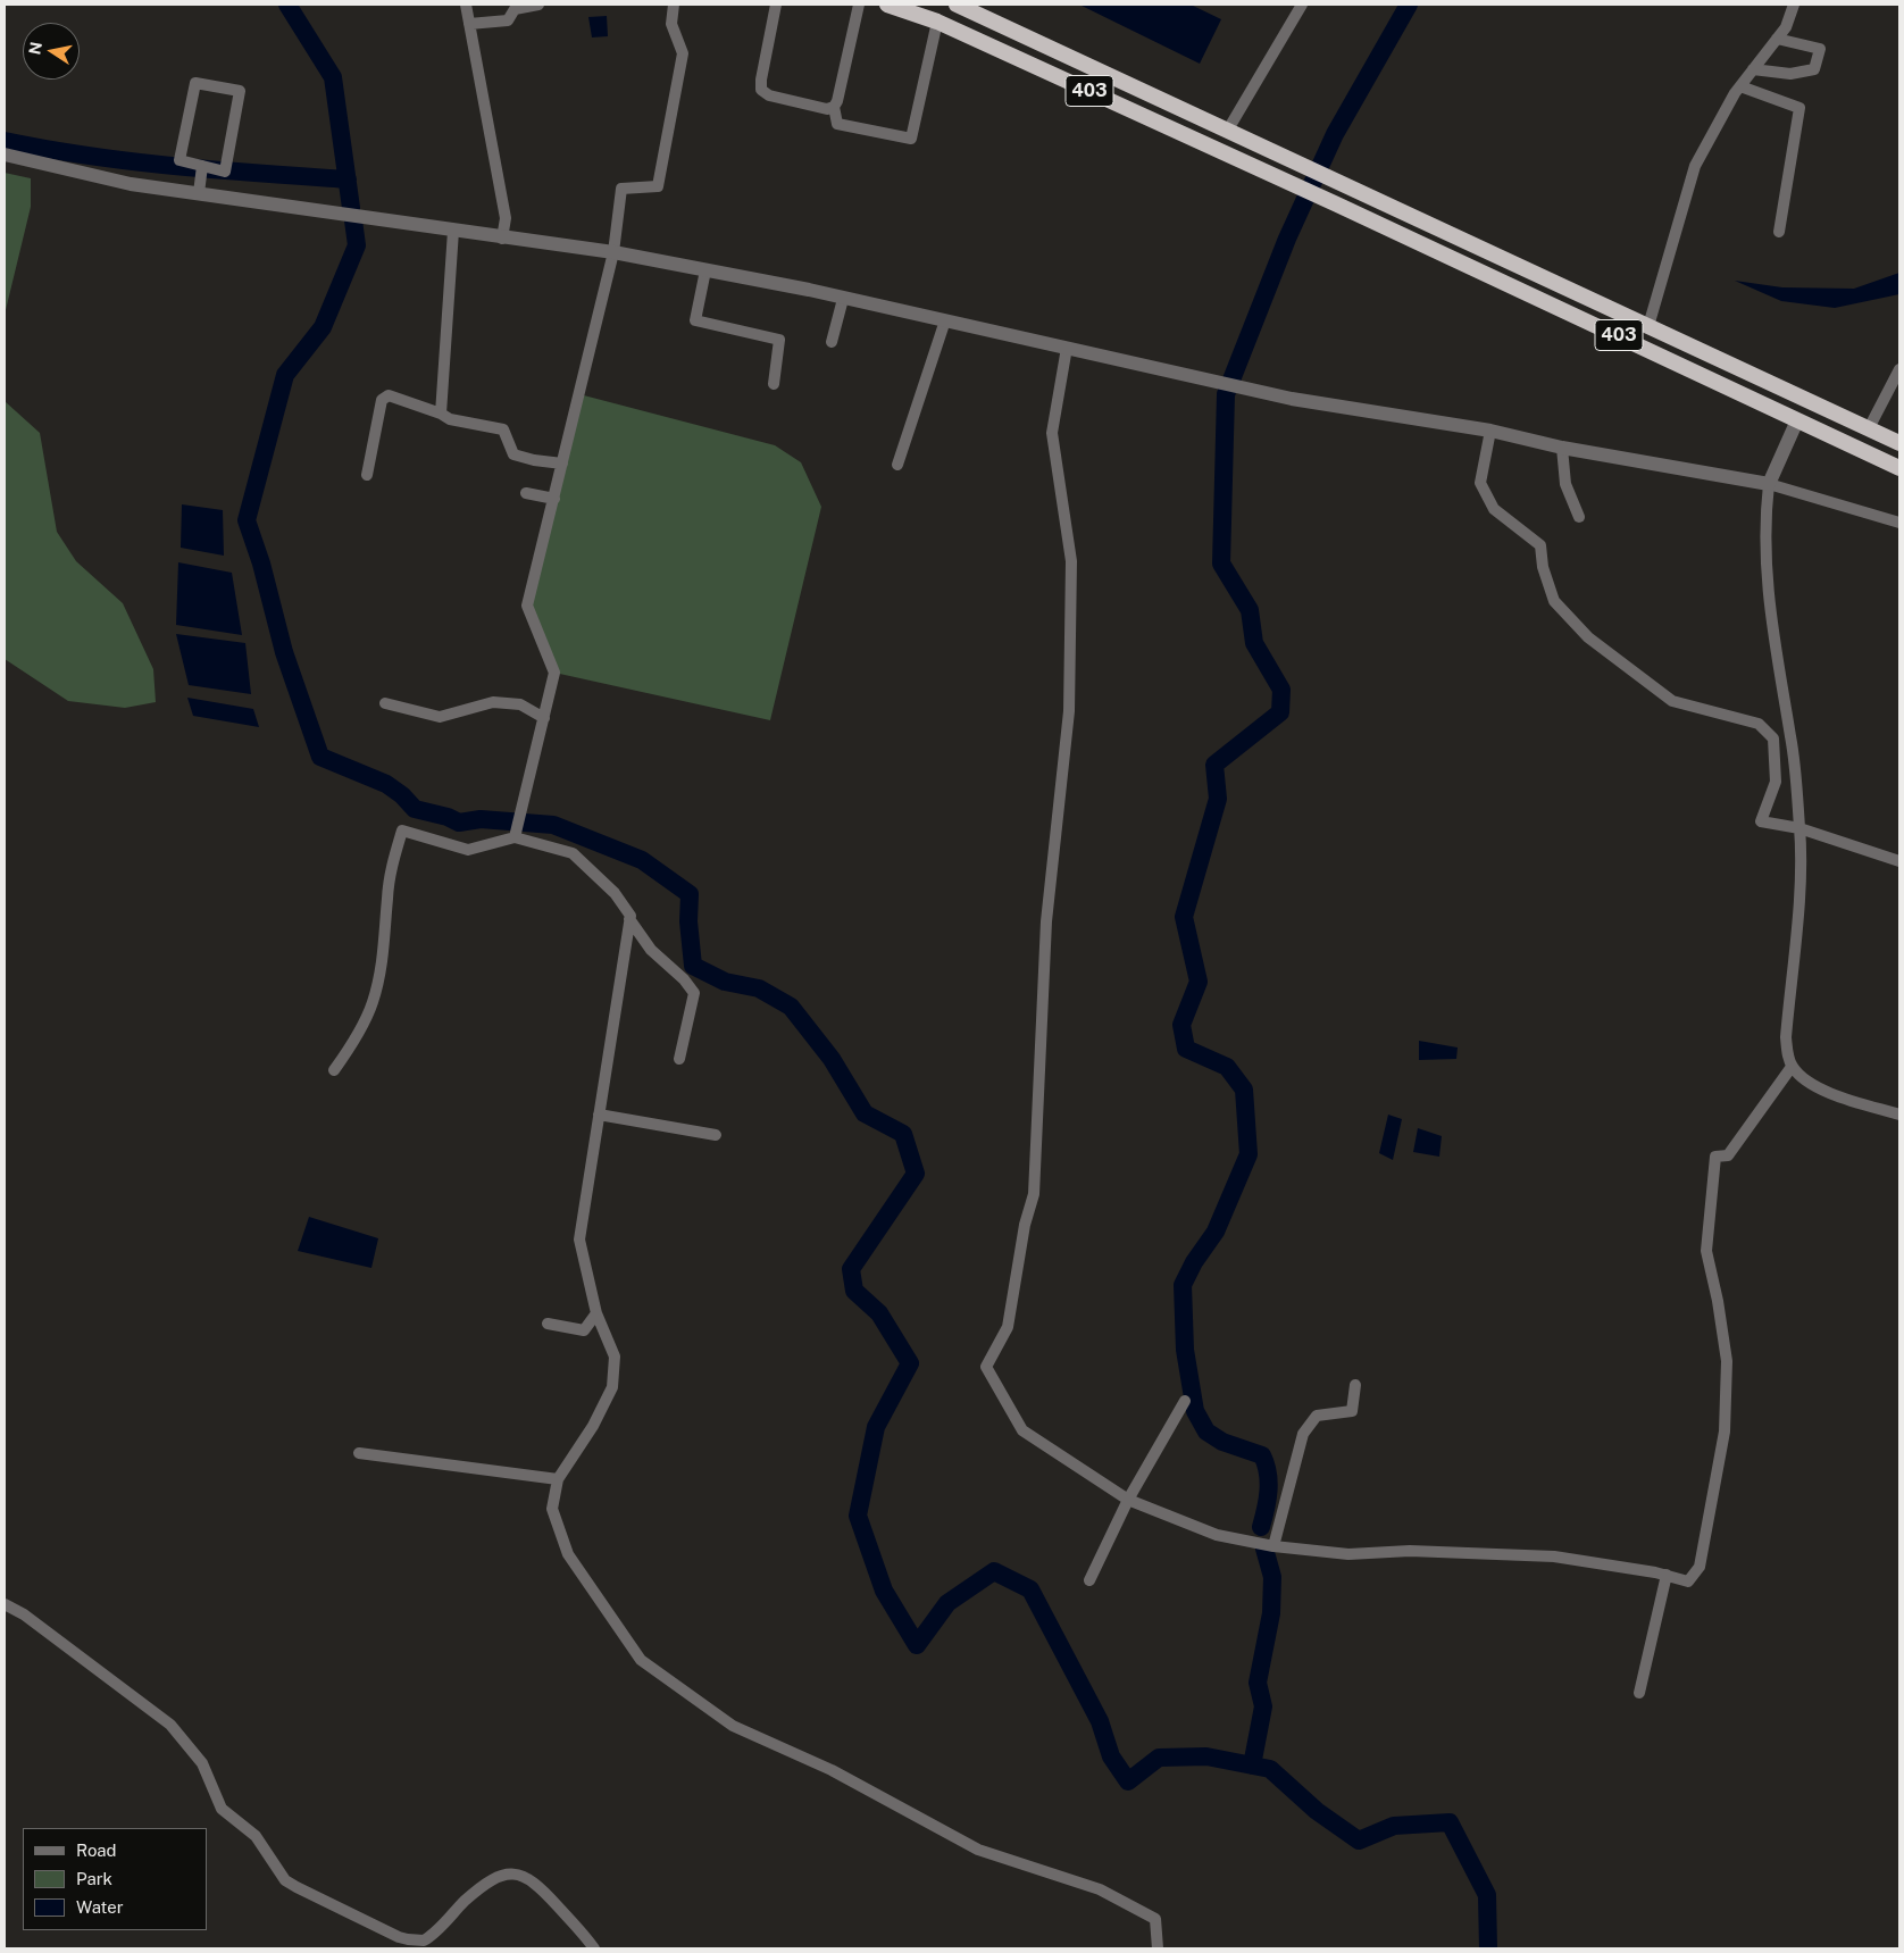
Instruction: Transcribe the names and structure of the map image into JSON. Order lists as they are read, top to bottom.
{
  "streets": {
    "highway": ["403"]
  },
  "legend": ["Road", "Park", "Water"],
  "north": "left"
}
